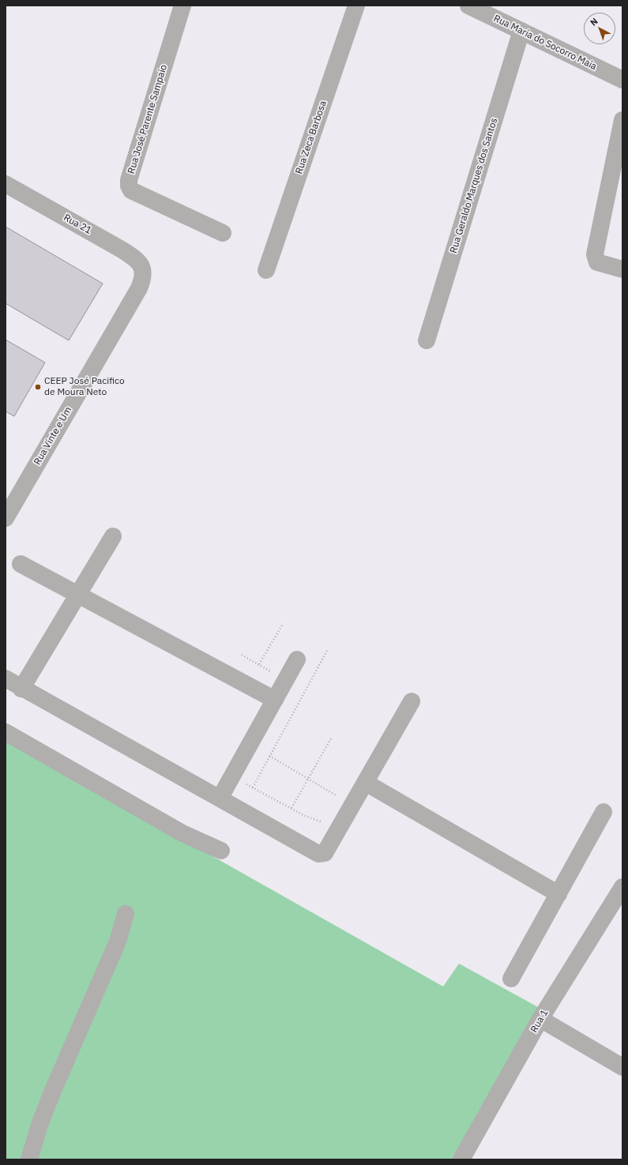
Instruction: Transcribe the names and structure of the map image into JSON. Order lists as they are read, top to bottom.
{
  "streets": {
    "street": [
      "Rua Maria do Socorro Maia",
      "Rua José Parente Sampaio",
      "Rua Zeca Barbosa",
      "Rua Geraldo Marques dos Santos",
      "Rua 21",
      "Rua Vinte e Um",
      "Rua 1"
    ]
  },
  "crossings": [
    ["Rua Maria do Socorro Maia", "Rua Geraldo Marques dos Santos"],
    ["Rua 21", "Rua Vinte e Um"]
  ],
  "places": ["CEEP José Pacifico de Moura Neto"],
  "north": "top left"
}
